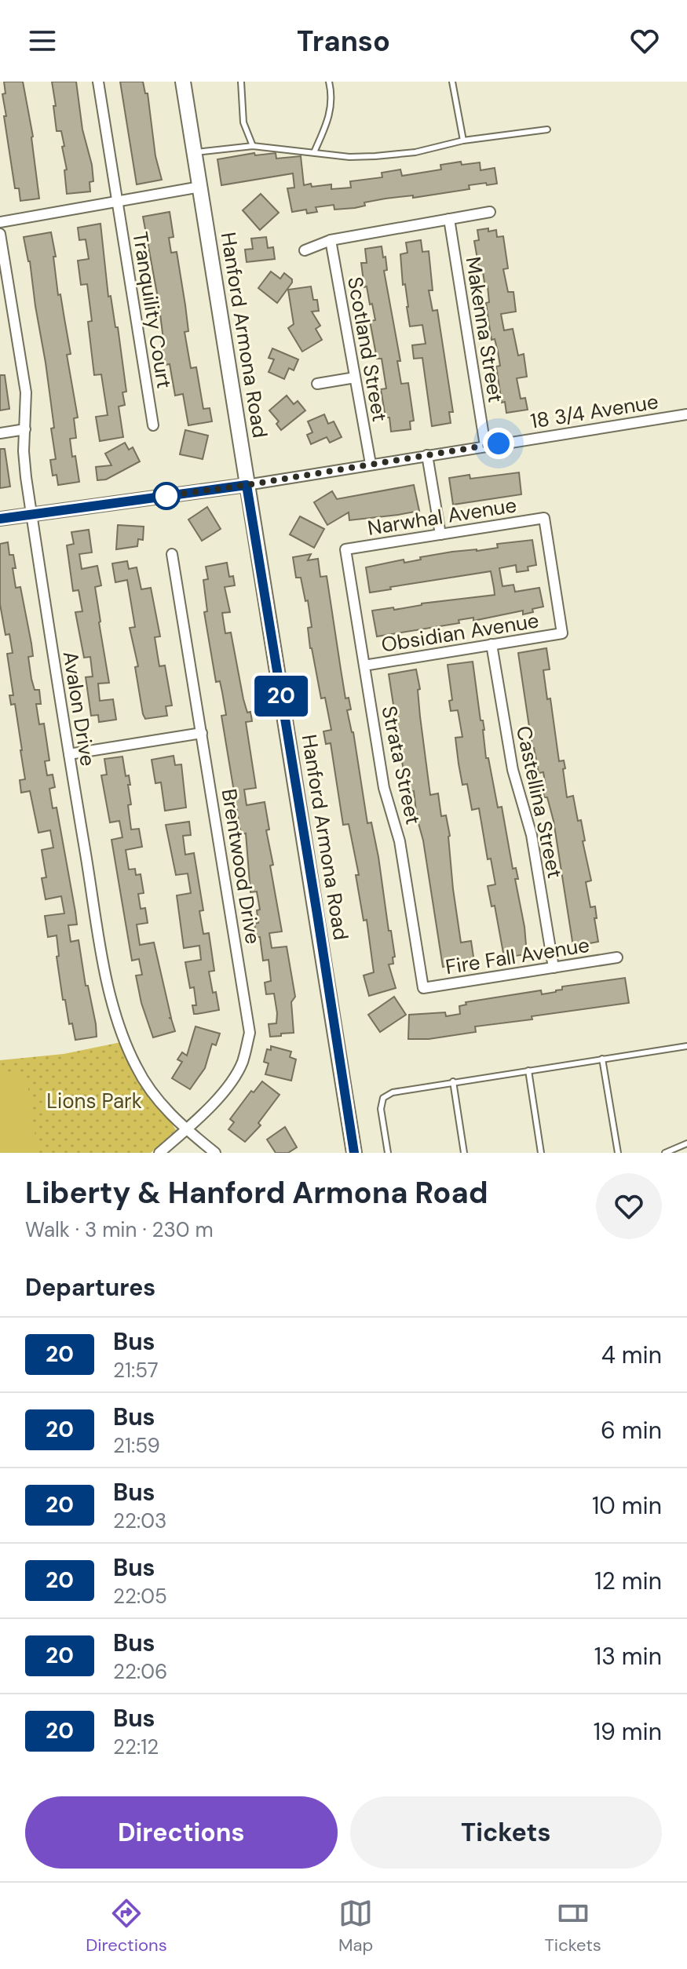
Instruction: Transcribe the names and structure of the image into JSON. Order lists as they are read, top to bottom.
{
  "streets": {
    "main road": ["Hanford Armona Road"],
    "street": [
      "Tranquility Court",
      "Makenna Street",
      "Scotland Street",
      "18 3/4 Avenue",
      "Narwhal Avenue",
      "Obsidian Avenue",
      "Avalon Drive",
      "Strata Street",
      "Castellina Street",
      "Brentwood Drive",
      "Fire Fall Avenue"
    ]
  },
  "crossings": [
    ["Makenna Street", "18 3/4 Avenue"],
    ["Hanford Armona Road", "18 3/4 Avenue"],
    ["Scotland Street", "18 3/4 Avenue"],
    ["Narwhal Avenue", "Obsidian Avenue"],
    ["Narwhal Avenue", "Strata Street"],
    ["Obsidian Avenue", "Strata Street"],
    ["Obsidian Avenue", "Castellina Street"],
    ["Avalon Drive", "Brentwood Drive"],
    ["Strata Street", "Fire Fall Avenue"],
    ["Castellina Street", "Fire Fall Avenue"]
  ],
  "parks": ["Lions Park"],
  "lines": ["bus line 20"],
  "page": {
    "header": "Transo",
    "on_map": "20",
    "heading": [
      ["Liberty & Hanford Armona Road", "Walk · 3 min · 230 m"],
      "Departures"
    ],
    "list": [
      {
        "mark": "20",
        "name": "Bus",
        "note": "21:57",
        "value": "4 min"
      },
      {
        "mark": "20",
        "name": "Bus",
        "note": "21:59",
        "value": "6 min"
      },
      {
        "mark": "20",
        "name": "Bus",
        "note": "22:03",
        "value": "10 min"
      },
      {
        "mark": "20",
        "name": "Bus",
        "note": "22:05",
        "value": "12 min"
      },
      {
        "mark": "20",
        "name": "Bus",
        "note": "22:06",
        "value": "13 min"
      },
      {
        "mark": "20",
        "name": "Bus",
        "note": "22:12",
        "value": "19 min"
      }
    ],
    "buttons": ["Directions", "Tickets"],
    "tabs": ["Directions", "Map", "Tickets"]
  }
}
